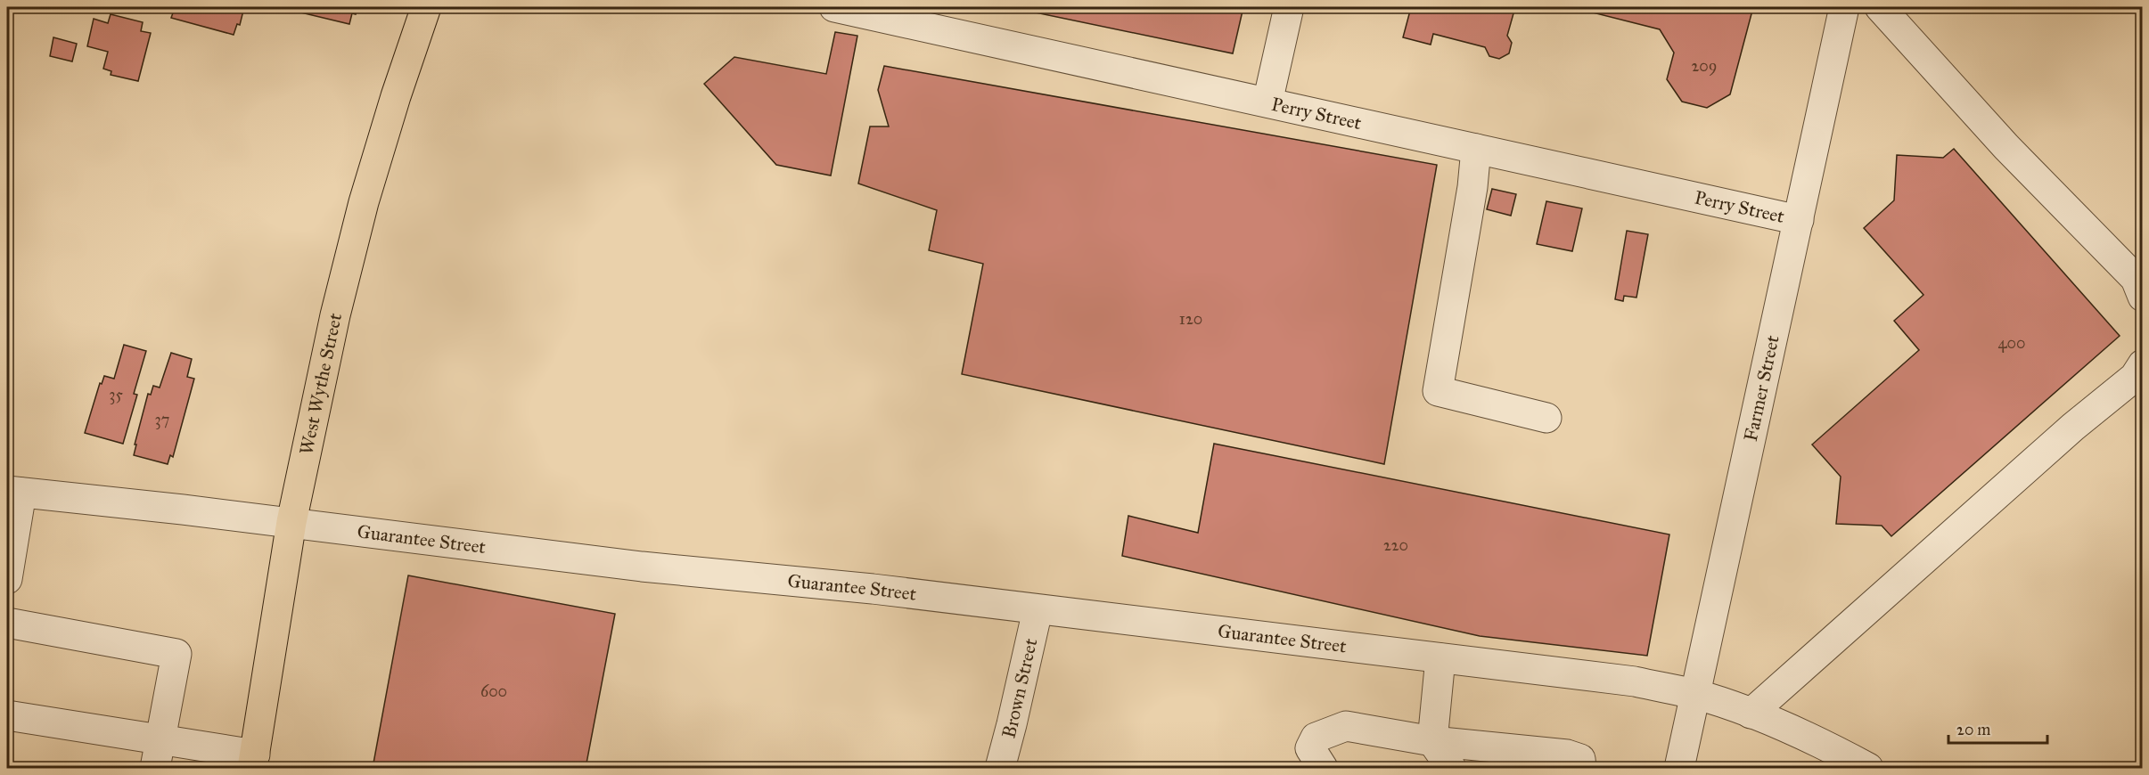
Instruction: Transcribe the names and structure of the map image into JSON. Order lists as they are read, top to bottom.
{
  "streets": {
    "main road": ["West Wythe Street"],
    "street": [
      "Perry Street",
      "Farmer Street",
      "Guarantee Street",
      "Brown Street"
    ]
  },
  "crossings": [
    ["Perry Street", "Farmer Street"],
    ["West Wythe Street", "Guarantee Street"],
    ["Farmer Street", "Guarantee Street"],
    ["Guarantee Street", "Brown Street"]
  ],
  "house_numbers": [
    "209",
    "120",
    "400",
    "35",
    "37",
    "220",
    "600"
  ],
  "scale_bar": "20 m"
}
